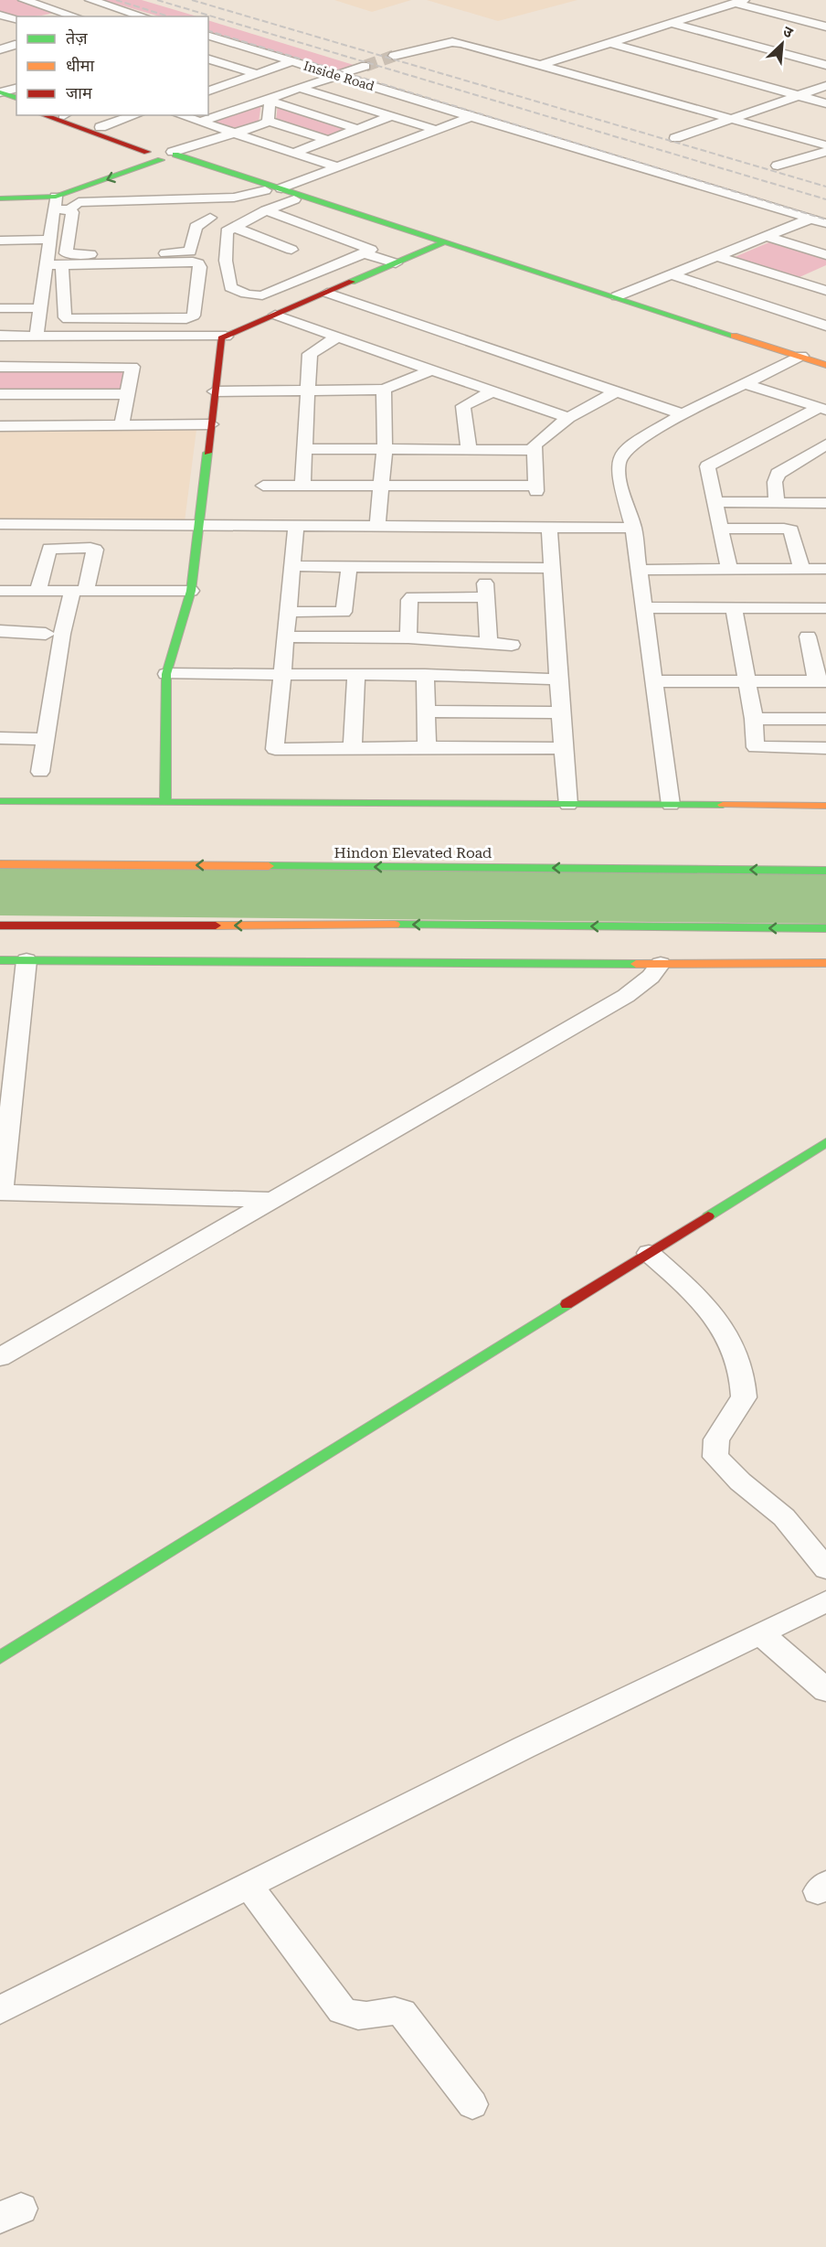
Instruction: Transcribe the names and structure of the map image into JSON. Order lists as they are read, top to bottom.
{
  "streets": {
    "main road": ["Hindon Elevated Road"],
    "street": ["Inside Road"]
  },
  "legend": ["तेज़", "धीमा", "जाम"],
  "north": "top right"
}
